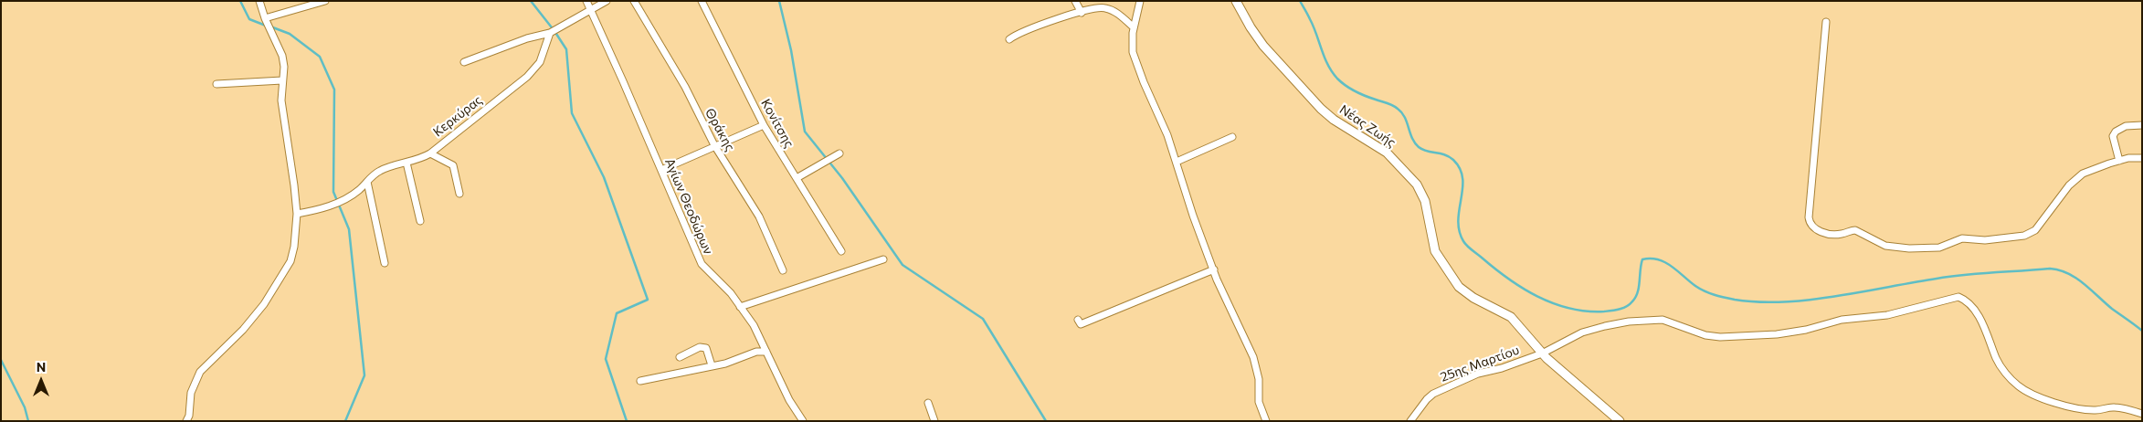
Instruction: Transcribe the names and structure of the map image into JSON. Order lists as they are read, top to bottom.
{
  "streets": {
    "street": [
      "Κερκύρας",
      "Κονίτσης",
      "Νέας Ζωής",
      "Θράκης",
      "Αγίων Θεοδώρων",
      "25ης Μαρτίου"
    ]
  },
  "crossings": [
    ["Νέας Ζωής", "25ης Μαρτίου"]
  ],
  "north": "top"
}
